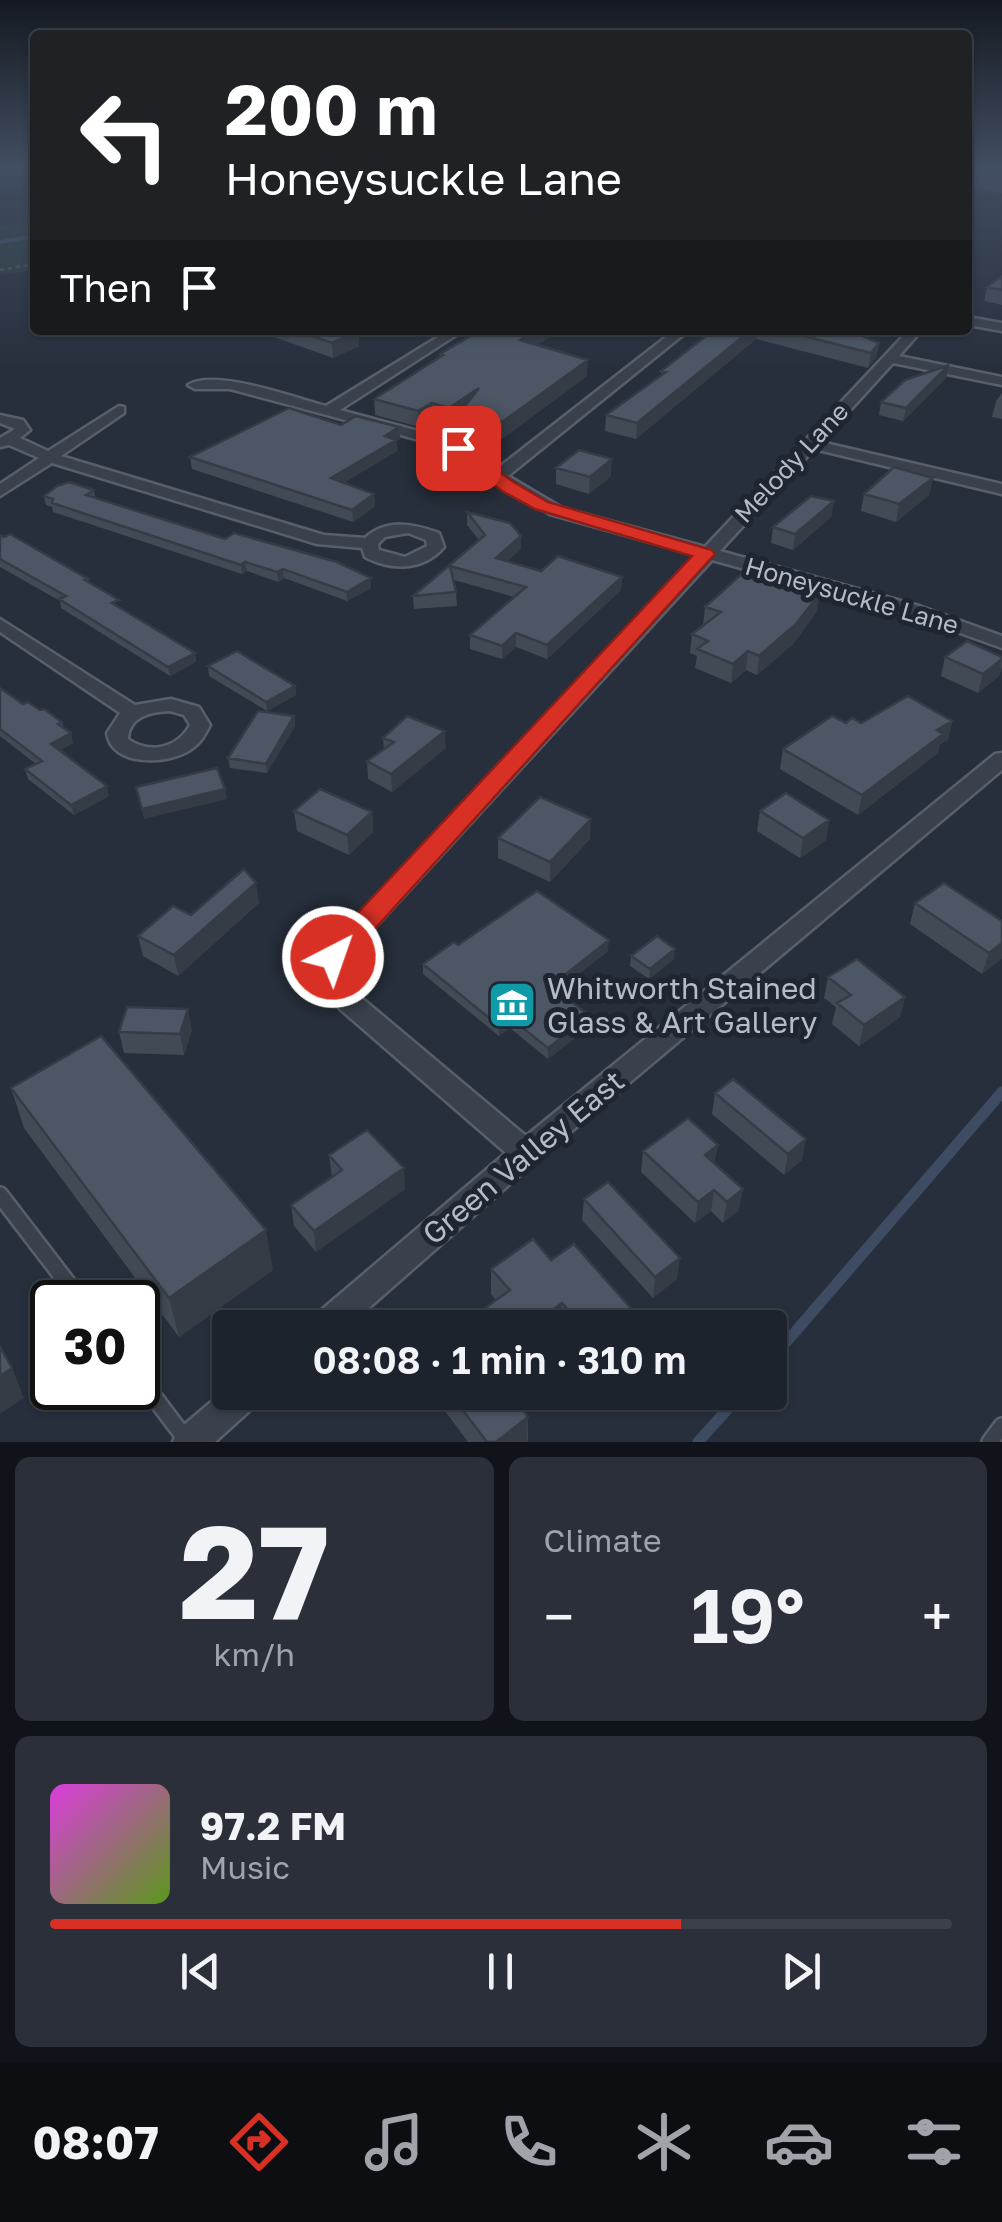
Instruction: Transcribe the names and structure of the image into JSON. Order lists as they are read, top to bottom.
{
  "streets": {
    "street": ["Melody Lane", "Honeysuckle Lane", "Green Valley East"]
  },
  "crossings": [
    ["Melody Lane", "Honeysuckle Lane"],
    ["Melody Lane", "Green Valley East"]
  ],
  "places": {
    "museum": ["Whitworth Stained Glass & Art Gallery"]
  },
  "page": {
    "turn": ["200 m", "Honeysuckle Lane"],
    "then": "Then",
    "limit": "30",
    "trip": "08:08 · 1 min · 310 m",
    "tile": [
      ["27", "km/h"],
      "Climate"
    ],
    "heat": ["−", "19°", "+"],
    "song": ["97.2 FM", "Music"],
    "tabs": "08:07"
  }
}
